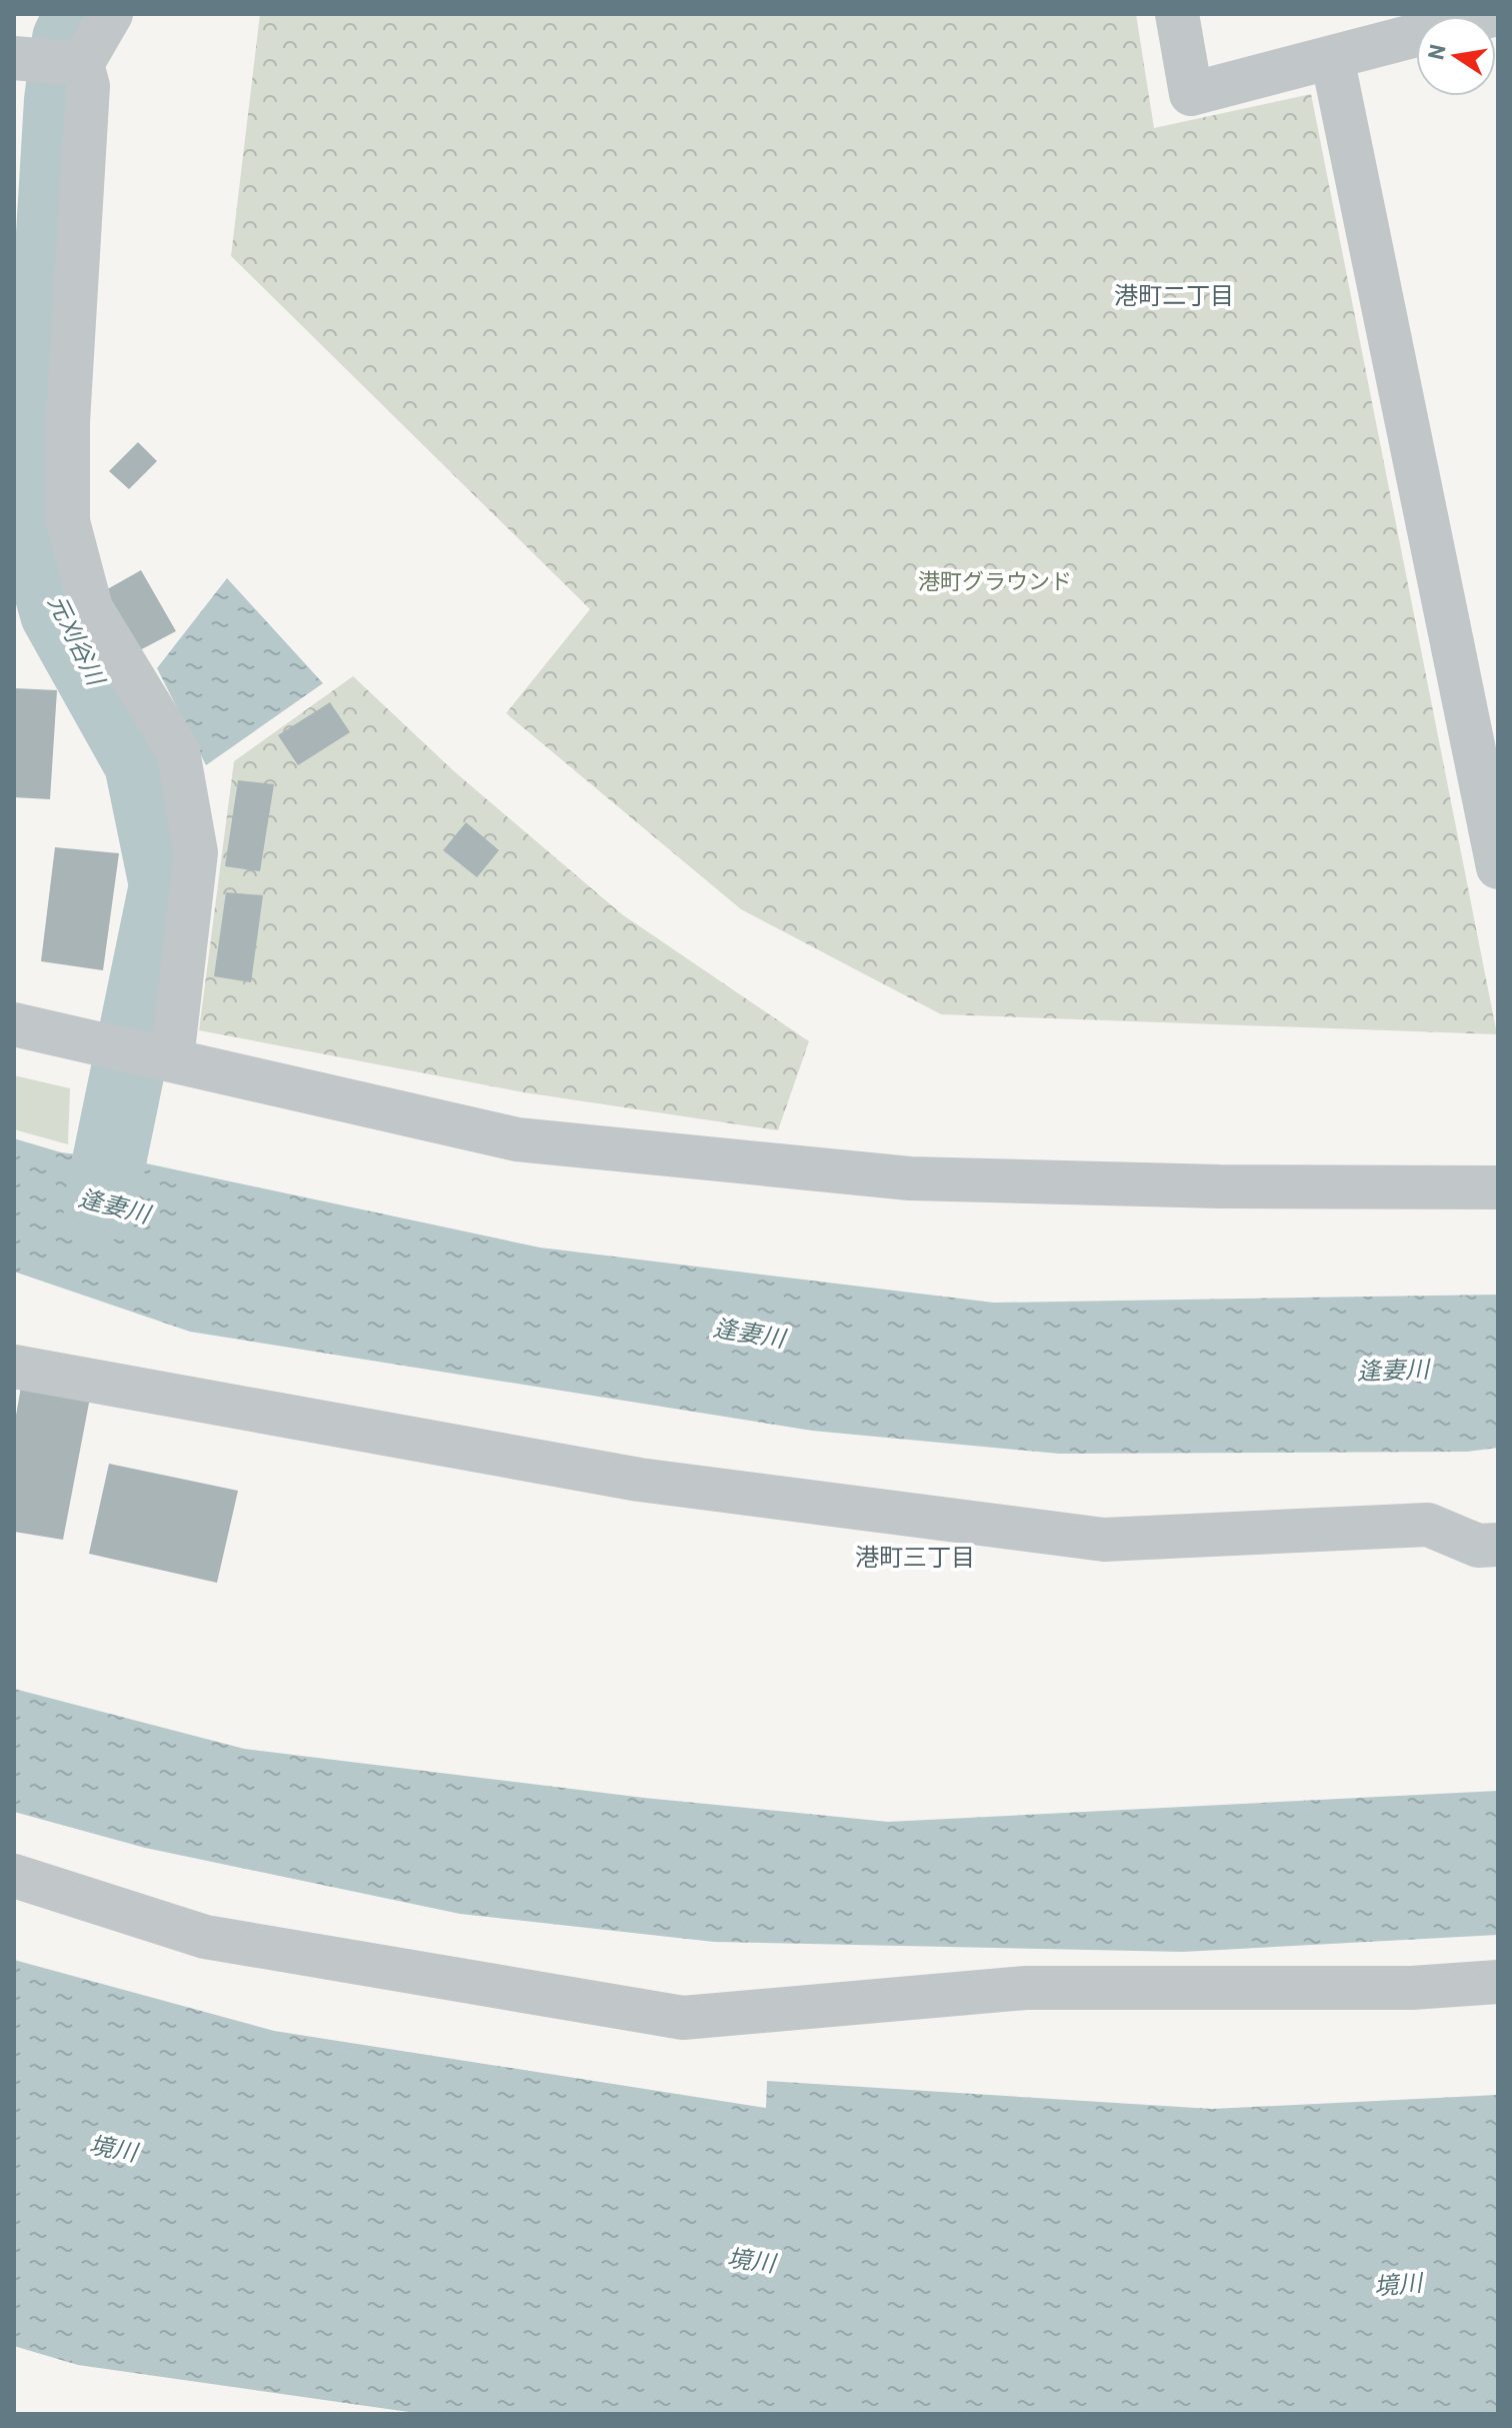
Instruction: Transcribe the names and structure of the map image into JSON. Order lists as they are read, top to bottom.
{
  "districts": ["港町二丁目", "港町三丁目"],
  "water": ["元刈谷川", "逢妻川", "境川"],
  "parks": ["港町グラウンド"],
  "north": "left"
}
